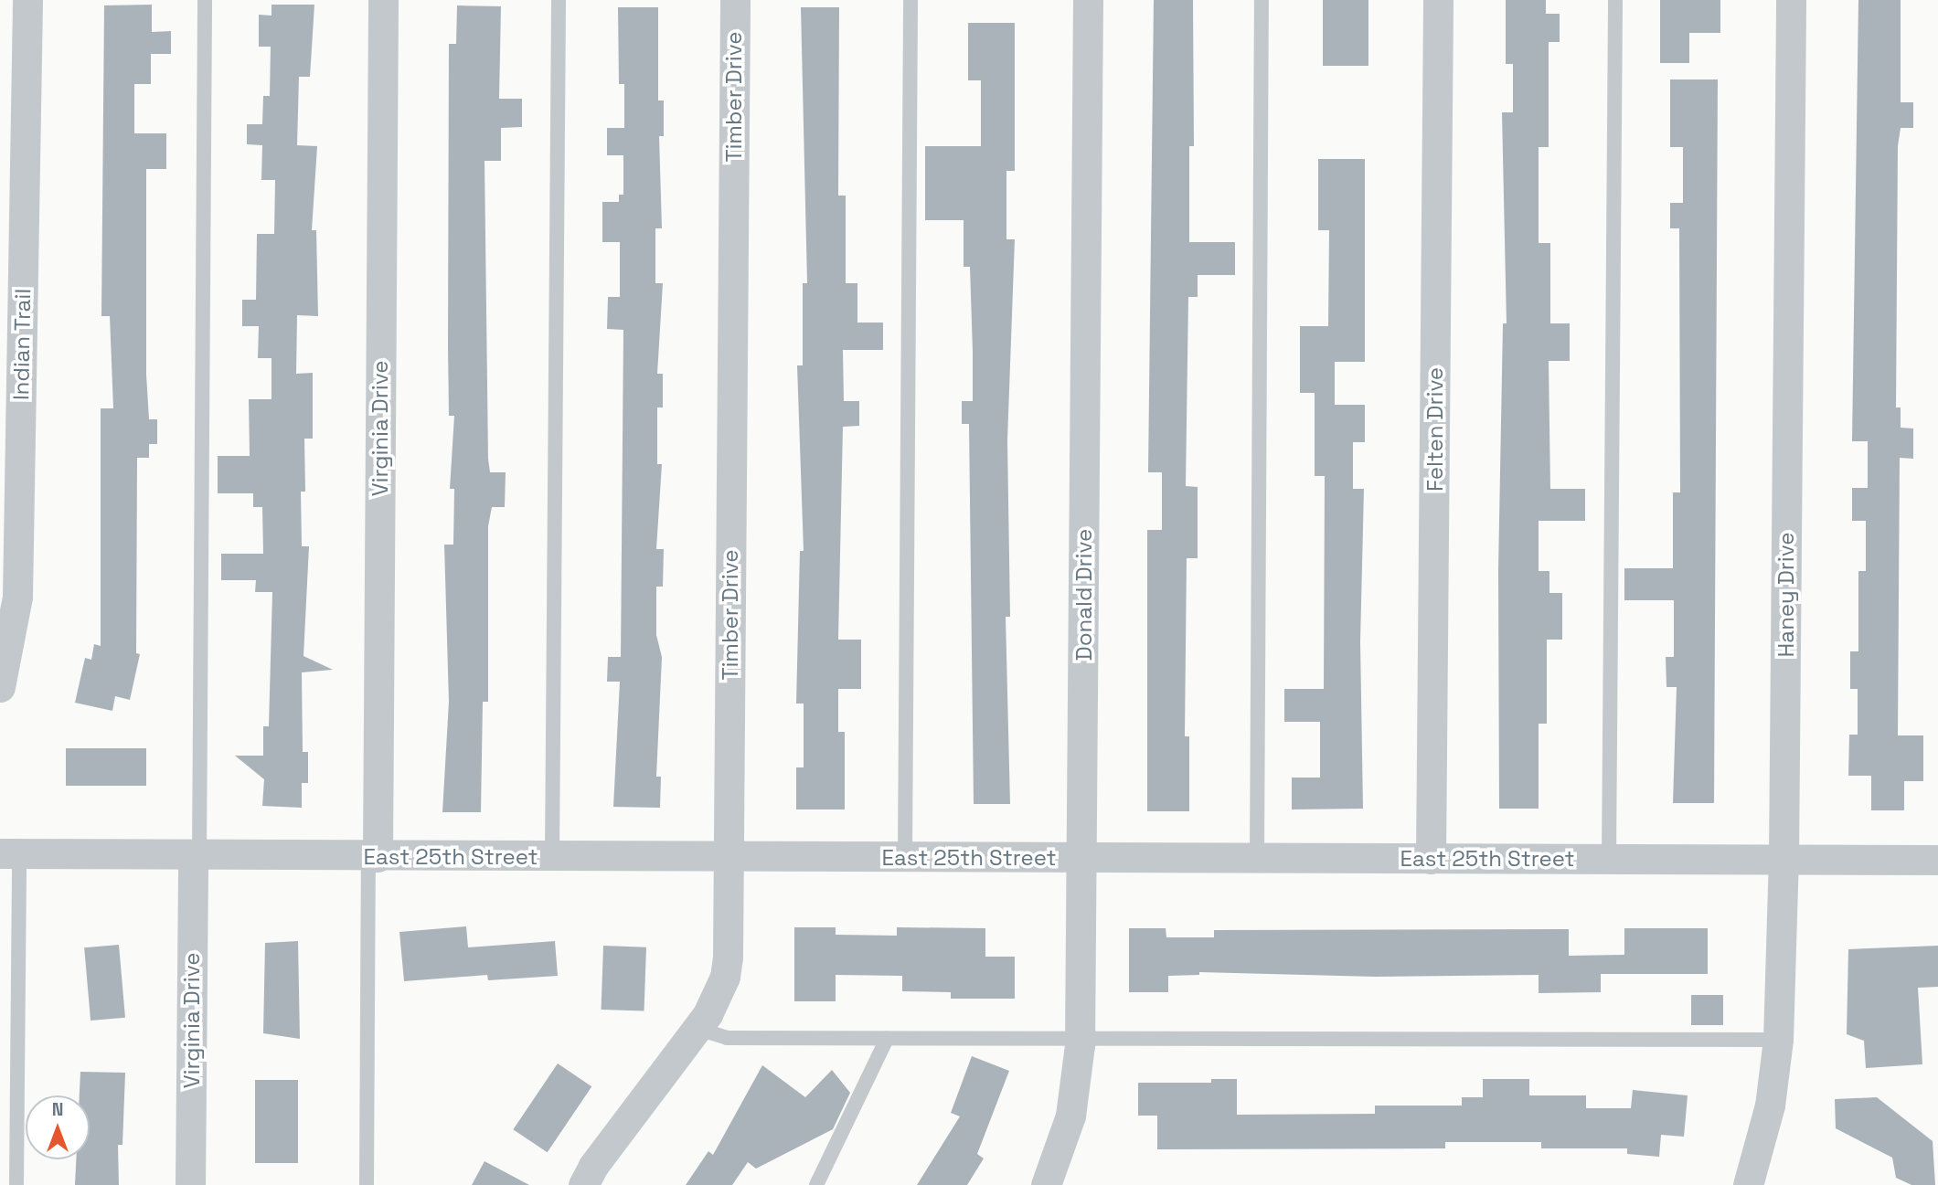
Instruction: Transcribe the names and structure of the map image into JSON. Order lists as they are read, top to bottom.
{
  "streets": {
    "street": [
      "Timber Drive",
      "Indian Trail",
      "Virginia Drive",
      "Felten Drive",
      "Donald Drive",
      "Haney Drive",
      "East 25th Street"
    ]
  },
  "crossings": [
    ["Timber Drive", "East 25th Street"],
    ["Virginia Drive", "East 25th Street"],
    ["Felten Drive", "East 25th Street"],
    ["Donald Drive", "East 25th Street"],
    ["Haney Drive", "East 25th Street"]
  ],
  "north": "top"
}
